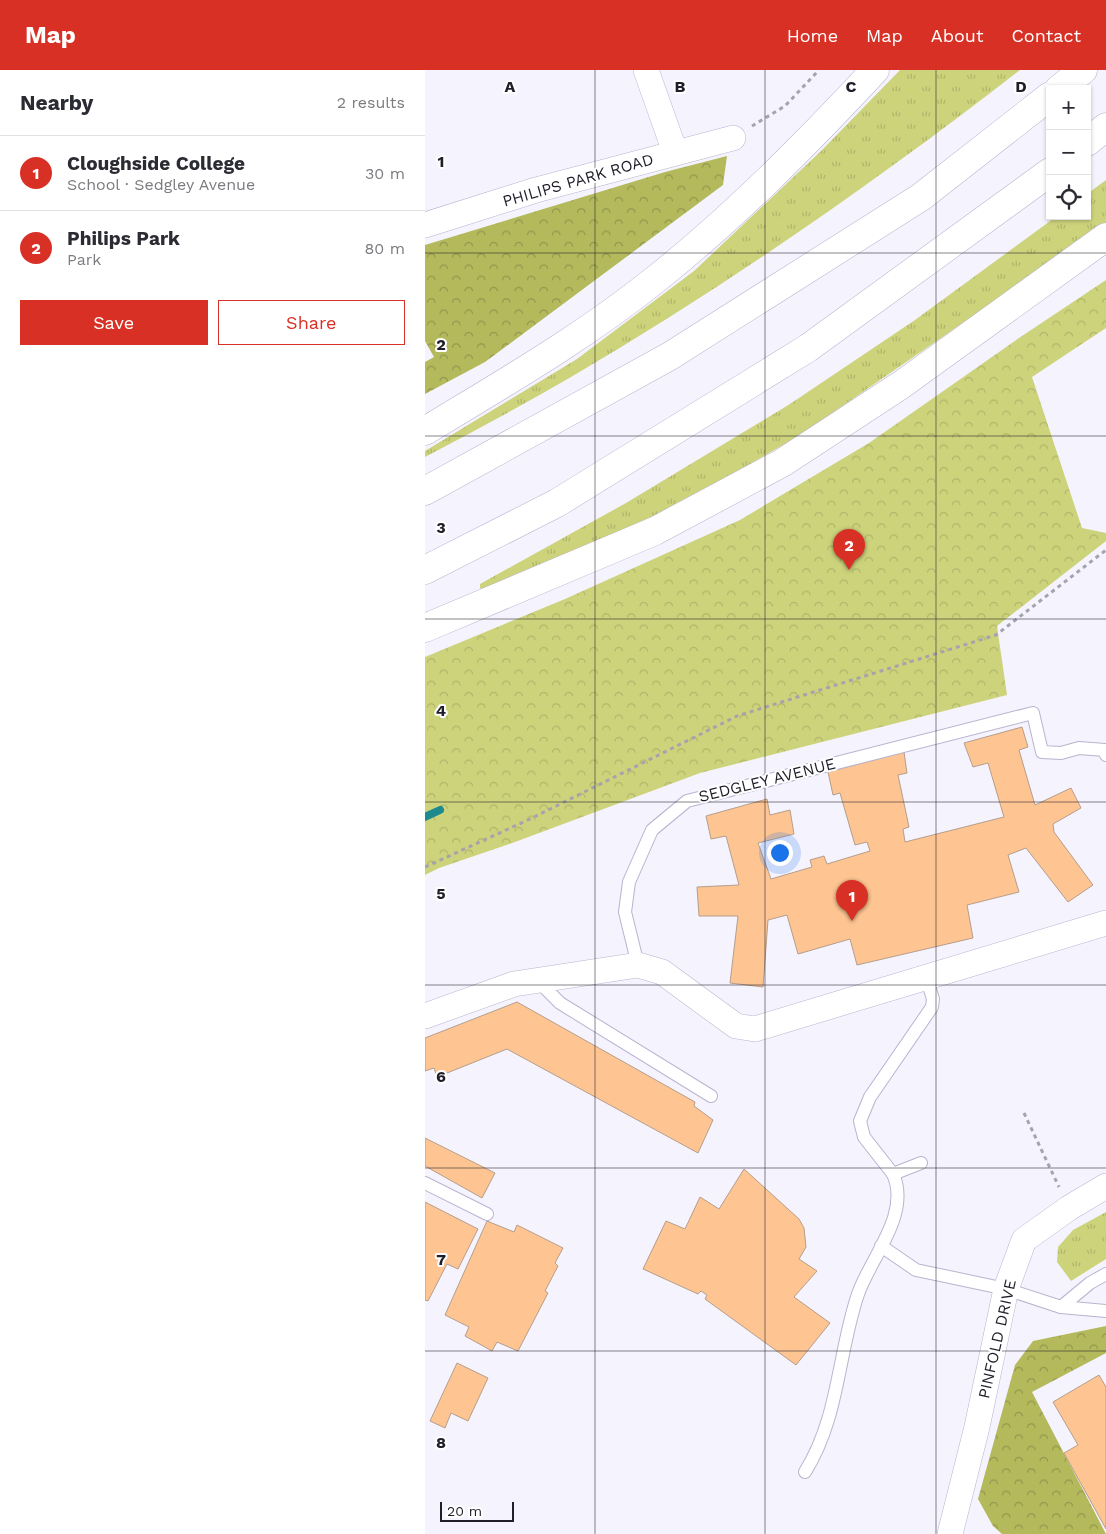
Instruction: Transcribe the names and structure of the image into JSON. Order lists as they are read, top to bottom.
{
  "streets": {
    "street": ["PHILIPS PARK ROAD", "PINFOLD DRIVE"],
    "lane": ["SEDGLEY AVENUE"]
  },
  "scale_bar": "20 m",
  "page": {
    "header": "Map",
    "nav": [
      "Home",
      "Map",
      "About",
      "Contact"
    ],
    "heading": ["Nearby", "2 results"],
    "map_buttons": ["+", "−"],
    "list": [
      {
        "mark": "1",
        "name": "Cloughside College",
        "note": "School · Sedgley Avenue",
        "value": "30 m"
      },
      {
        "mark": "2",
        "name": "Philips Park",
        "note": "Park",
        "value": "80 m"
      }
    ],
    "buttons": ["Save", "Share"],
    "pins": ["2", "1"],
    "scale": "20 m"
  },
  "grid": {
    "columns": [
      "A",
      "B",
      "C",
      "D"
    ],
    "rows": [
      "1",
      "2",
      "3",
      "4",
      "5",
      "6",
      "7",
      "8"
    ]
  }
}
